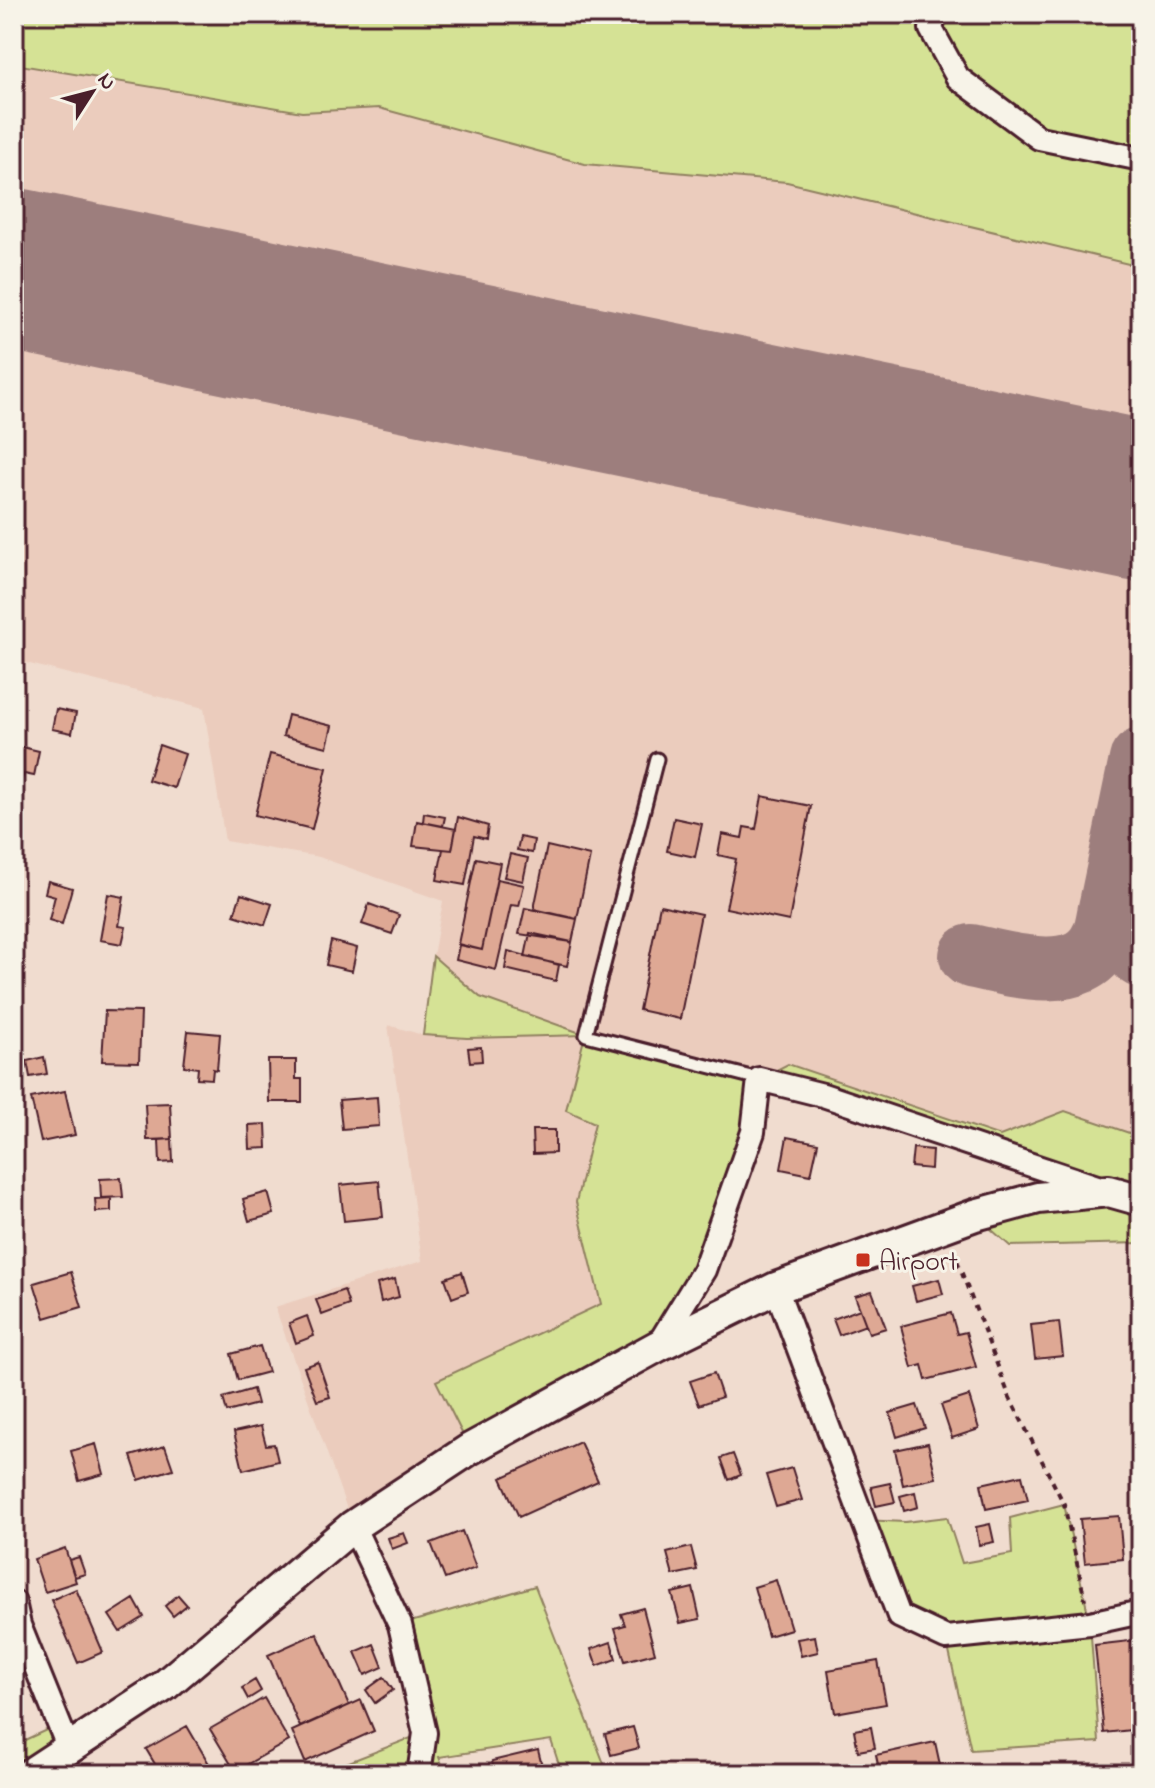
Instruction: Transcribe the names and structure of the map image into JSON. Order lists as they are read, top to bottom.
{
  "places": {
    "transit": ["Airport"]
  },
  "north": "top right"
}
